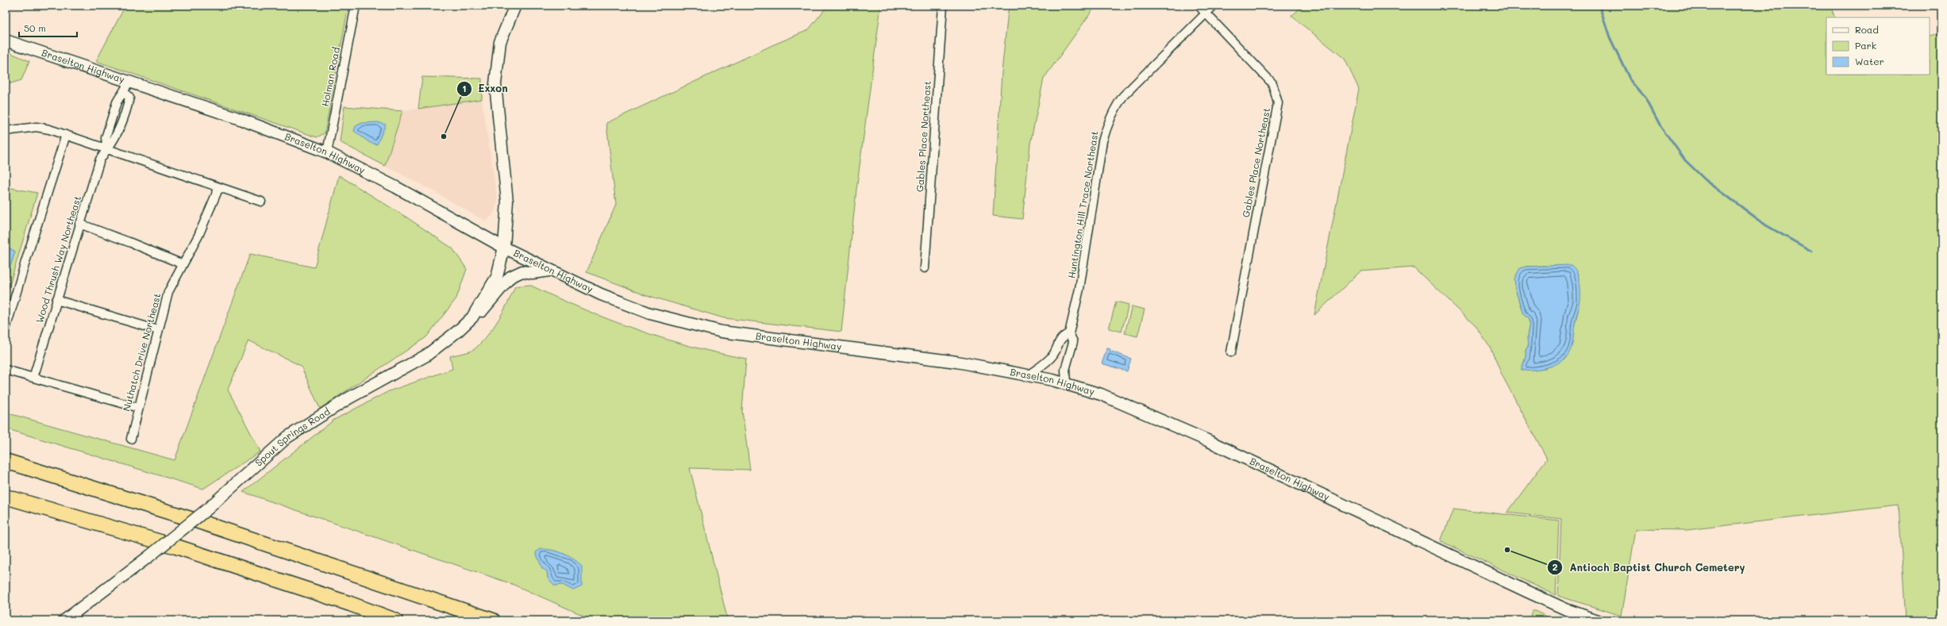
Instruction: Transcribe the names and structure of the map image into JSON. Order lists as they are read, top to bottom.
{
  "streets": {
    "main road": ["Braselton Highway", "Spout Springs Road"],
    "street": [
      "Holman Road",
      "Gables Place Northeast",
      "Huntington Hill Trace Northeast",
      "Wood Thrush Way Northeast",
      "Nuthatch Drive Northeast"
    ]
  },
  "crossings": [
    ["Braselton Highway", "Holman Road"],
    ["Braselton Highway", "Huntington Hill Trace Northeast"],
    ["Braselton Highway", "Wood Thrush Way Northeast"],
    ["Braselton Highway", "Spout Springs Road"],
    ["Gables Place Northeast", "Huntington Hill Trace Northeast"]
  ],
  "places": ["Exxon", "Antioch Baptist Church Cemetery"],
  "legend": ["Road", "Park", "Water"],
  "scale_bar": "50 m"
}
